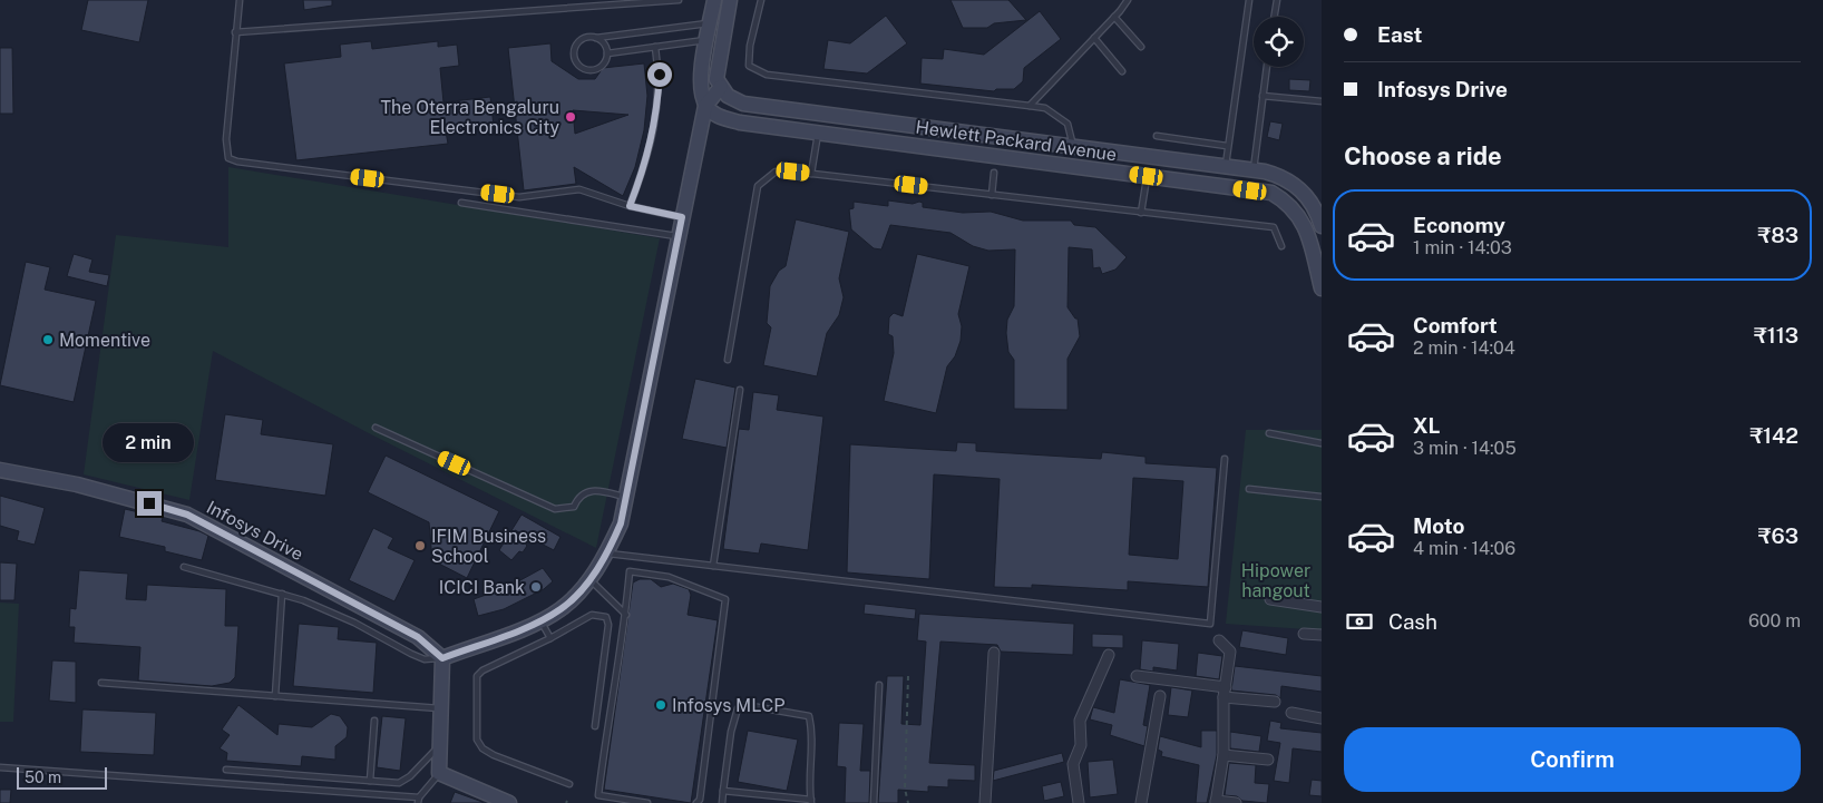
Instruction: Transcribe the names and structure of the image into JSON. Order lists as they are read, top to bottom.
{
  "streets": {
    "street": ["Hewlett Packard Avenue", "Infosys Drive"]
  },
  "parks": ["Hipower hangout"],
  "places": [
    "The Oterra Bengaluru Electronics City",
    "Momentive",
    "IFIM Business School",
    "ICICI Bank",
    "Infosys MLCP"
  ],
  "scale_bar": "50 m",
  "page": {
    "banner": ["East", "Infosys Drive"],
    "heading": "Choose a ride",
    "list": [
      {
        "name": "Economy",
        "note": "1 min · 14:03",
        "value": "₹83"
      },
      {
        "name": "Comfort",
        "note": "2 min · 14:04",
        "value": "₹113"
      },
      {
        "name": "XL",
        "note": "3 min · 14:05",
        "value": "₹142"
      },
      {
        "name": "Moto",
        "note": "4 min · 14:06",
        "value": "₹63"
      }
    ],
    "bubble": "2 min",
    "pay": ["Cash", "600 m"],
    "buttons": "Confirm",
    "scale": "50 m"
  }
}
